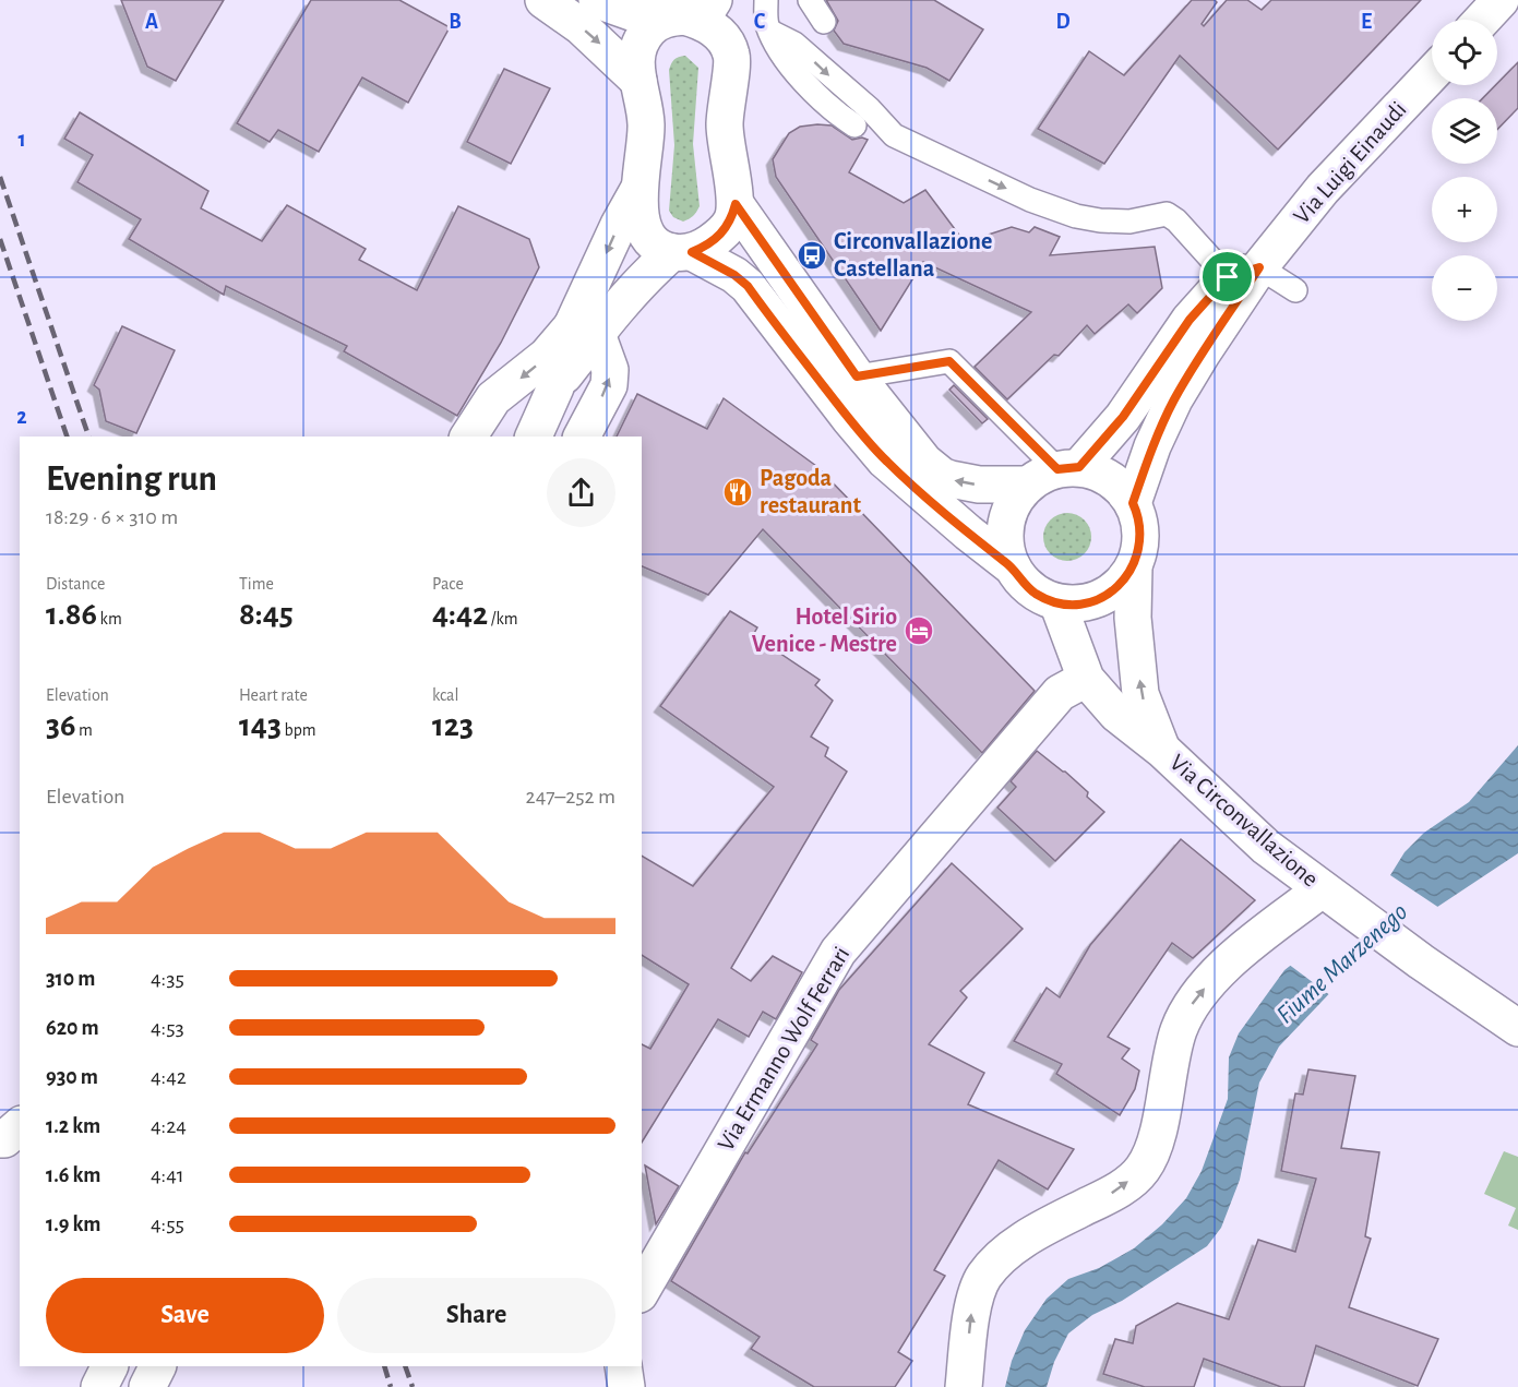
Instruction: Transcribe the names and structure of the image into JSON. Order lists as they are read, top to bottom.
{
  "streets": {
    "street": ["Via Luigi Einaudi", "Via Circonvallazione", "Via Ermanno Wolf Ferrari"]
  },
  "crossings": [
    ["Via Luigi Einaudi", "Via Circonvallazione"],
    ["Via Circonvallazione", "Via Ermanno Wolf Ferrari"]
  ],
  "water": ["Fiume Marzenego"],
  "places": {
    "bus stop": ["Circonvallazione Castellana"],
    "restaurant": ["Pagoda restaurant"],
    "hotel": ["Hotel Sirio Venice - Mestre"]
  },
  "page": {
    "map_buttons": ["+", "−"],
    "heading": ["Evening run", "18:29 · 6 × 310 m"],
    "stats": [
      ["Distance", "1.86 km"],
      ["Time", "8:45"],
      ["Pace", "4:42 /km"],
      ["Elevation", "36 m"],
      ["Heart rate", "143 bpm"],
      ["kcal", "123"]
    ],
    "chart": ["Elevation", "247–252 m"],
    "list": [
      {
        "name": "310 m",
        "note": "4:35"
      },
      {
        "name": "620 m",
        "note": "4:53"
      },
      {
        "name": "930 m",
        "note": "4:42"
      },
      {
        "name": "1.2 km",
        "note": "4:24"
      },
      {
        "name": "1.6 km",
        "note": "4:41"
      },
      {
        "name": "1.9 km",
        "note": "4:55"
      }
    ],
    "buttons": ["Save", "Share"]
  },
  "grid": {
    "columns": [
      "A",
      "B",
      "C",
      "D",
      "E"
    ],
    "rows": ["1", "2"]
  }
}
